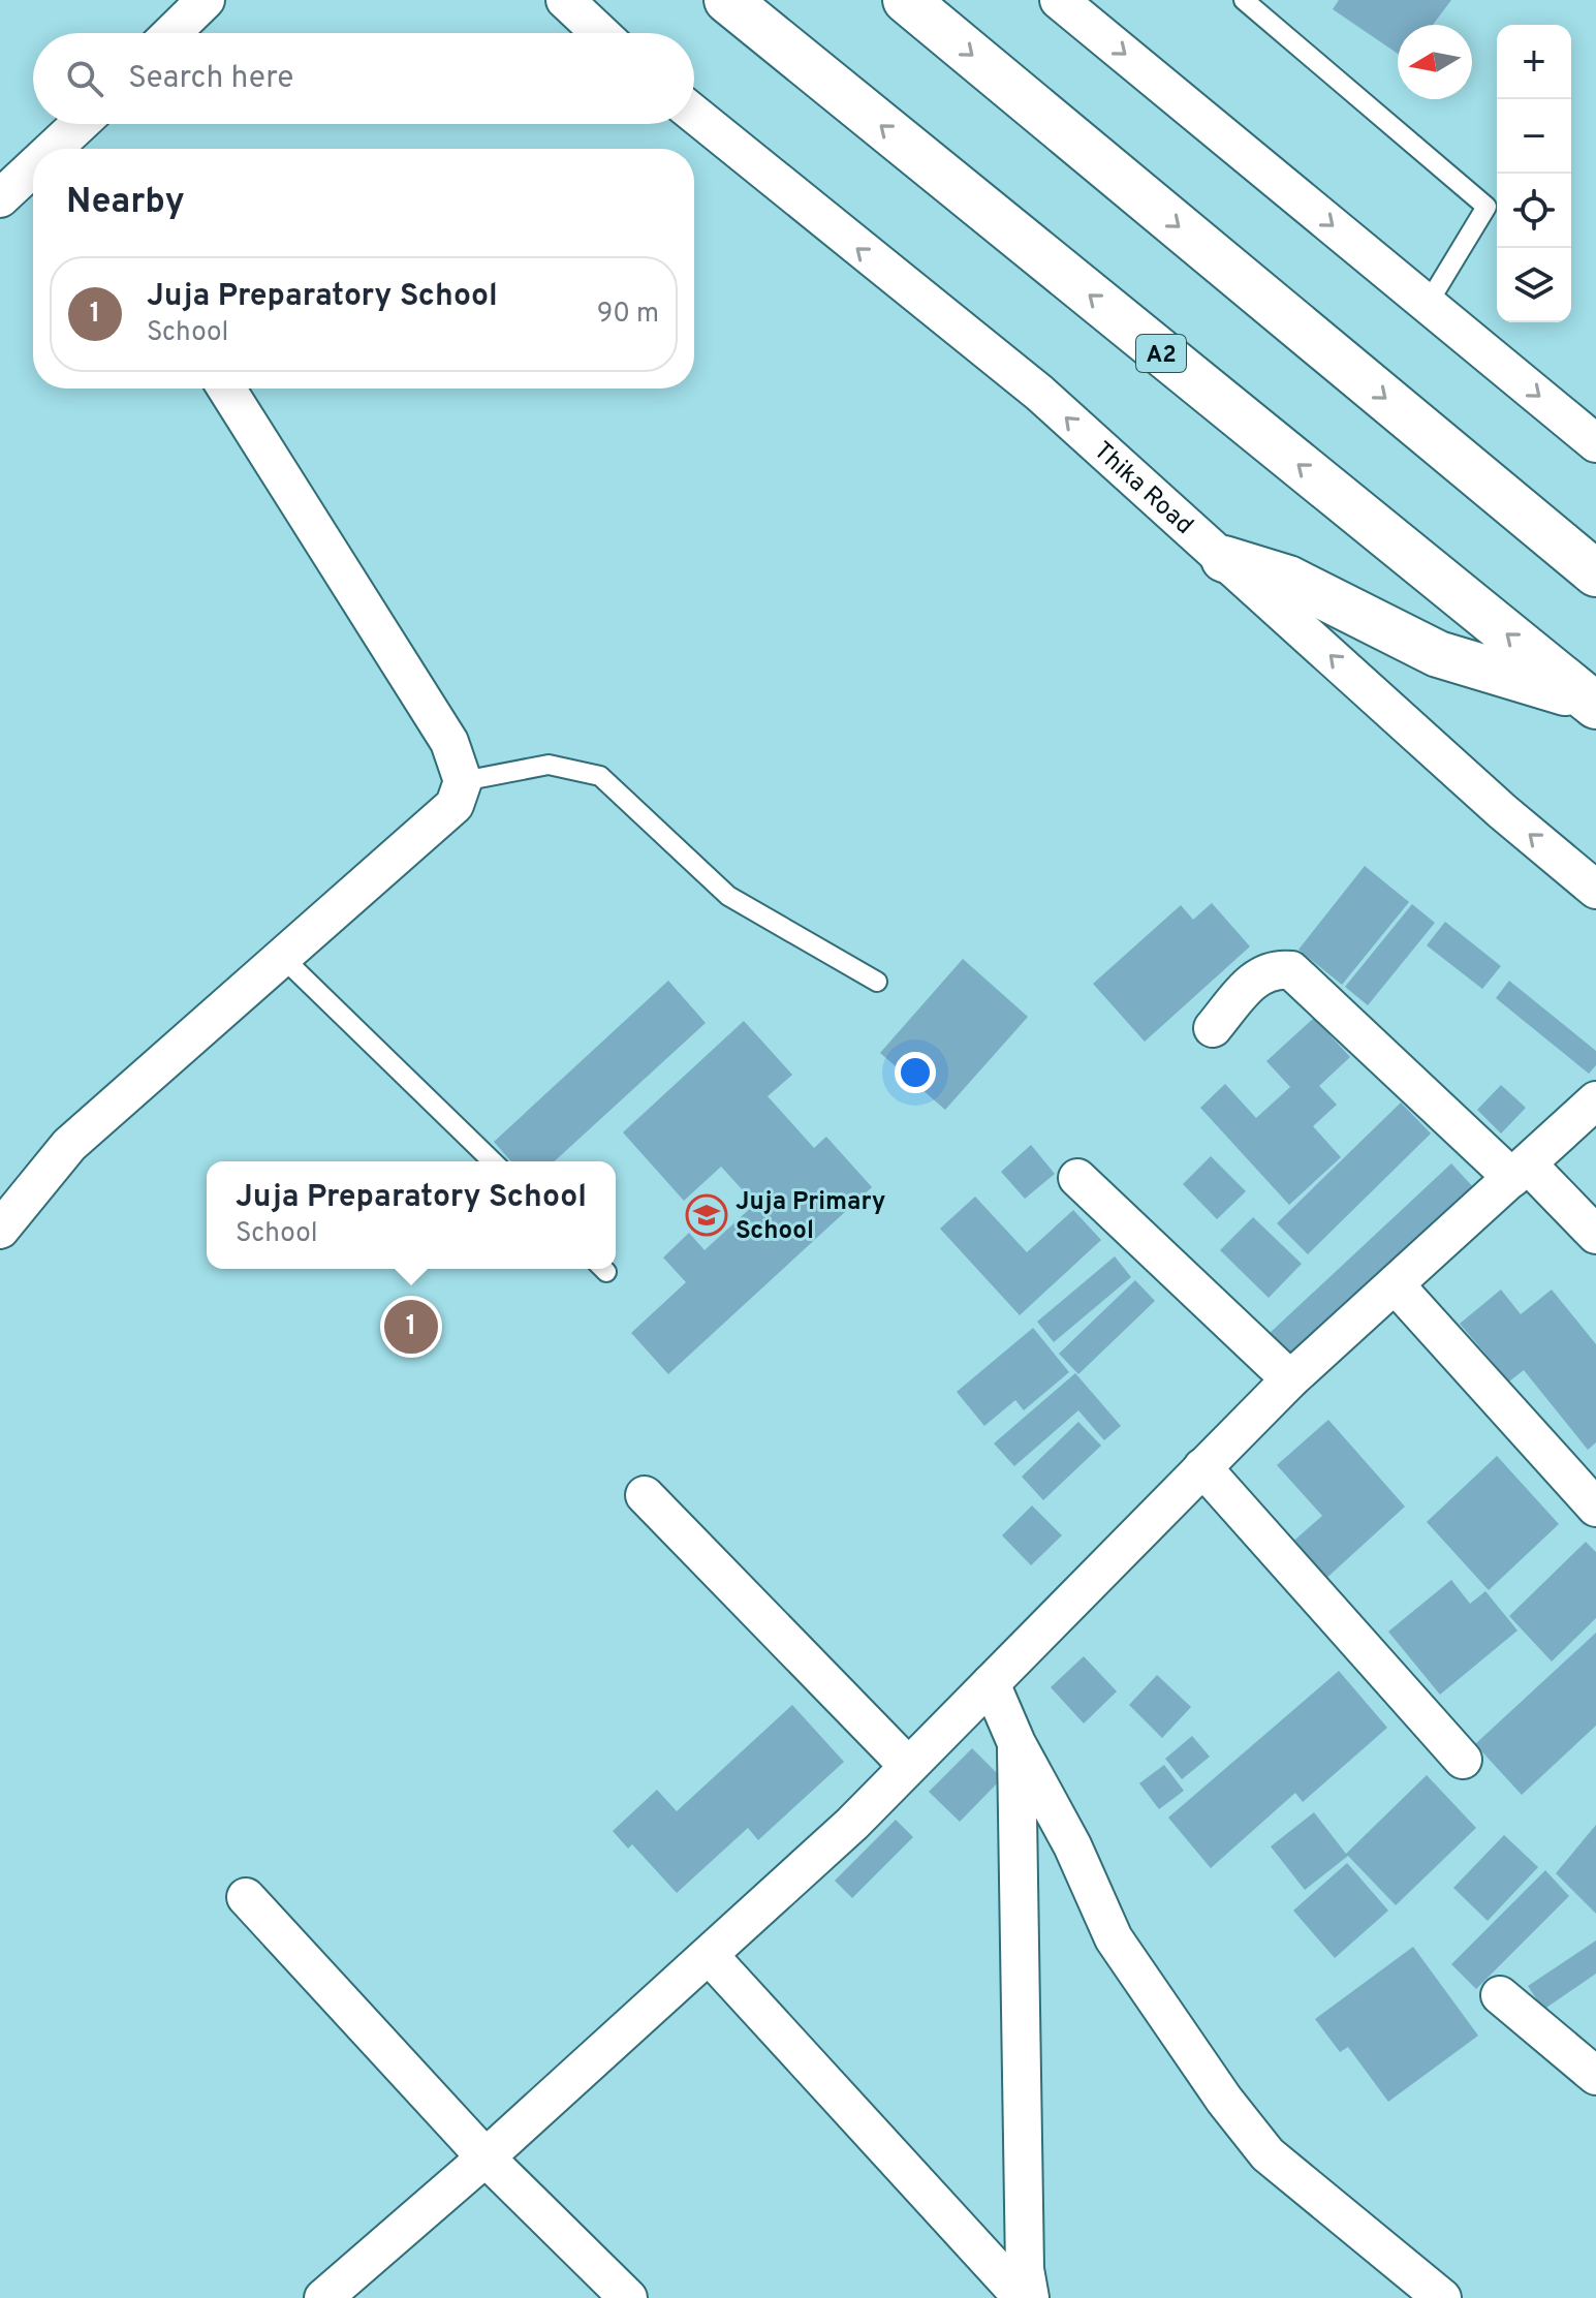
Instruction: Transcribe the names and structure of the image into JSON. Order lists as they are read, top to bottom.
{
  "streets": {
    "highway": ["A2"],
    "street": ["Thika Road"]
  },
  "places": {
    "school or university": ["Juja Primary School"]
  },
  "north": "left",
  "page": {
    "map_buttons": ["+", "−"],
    "search": "Search here",
    "heading": "Nearby",
    "list": [
      {
        "mark": "1",
        "name": "Juja Preparatory School",
        "note": "School",
        "value": "90 m"
      }
    ],
    "popup": ["Juja Preparatory School", "School"],
    "pins": "1"
  }
}
